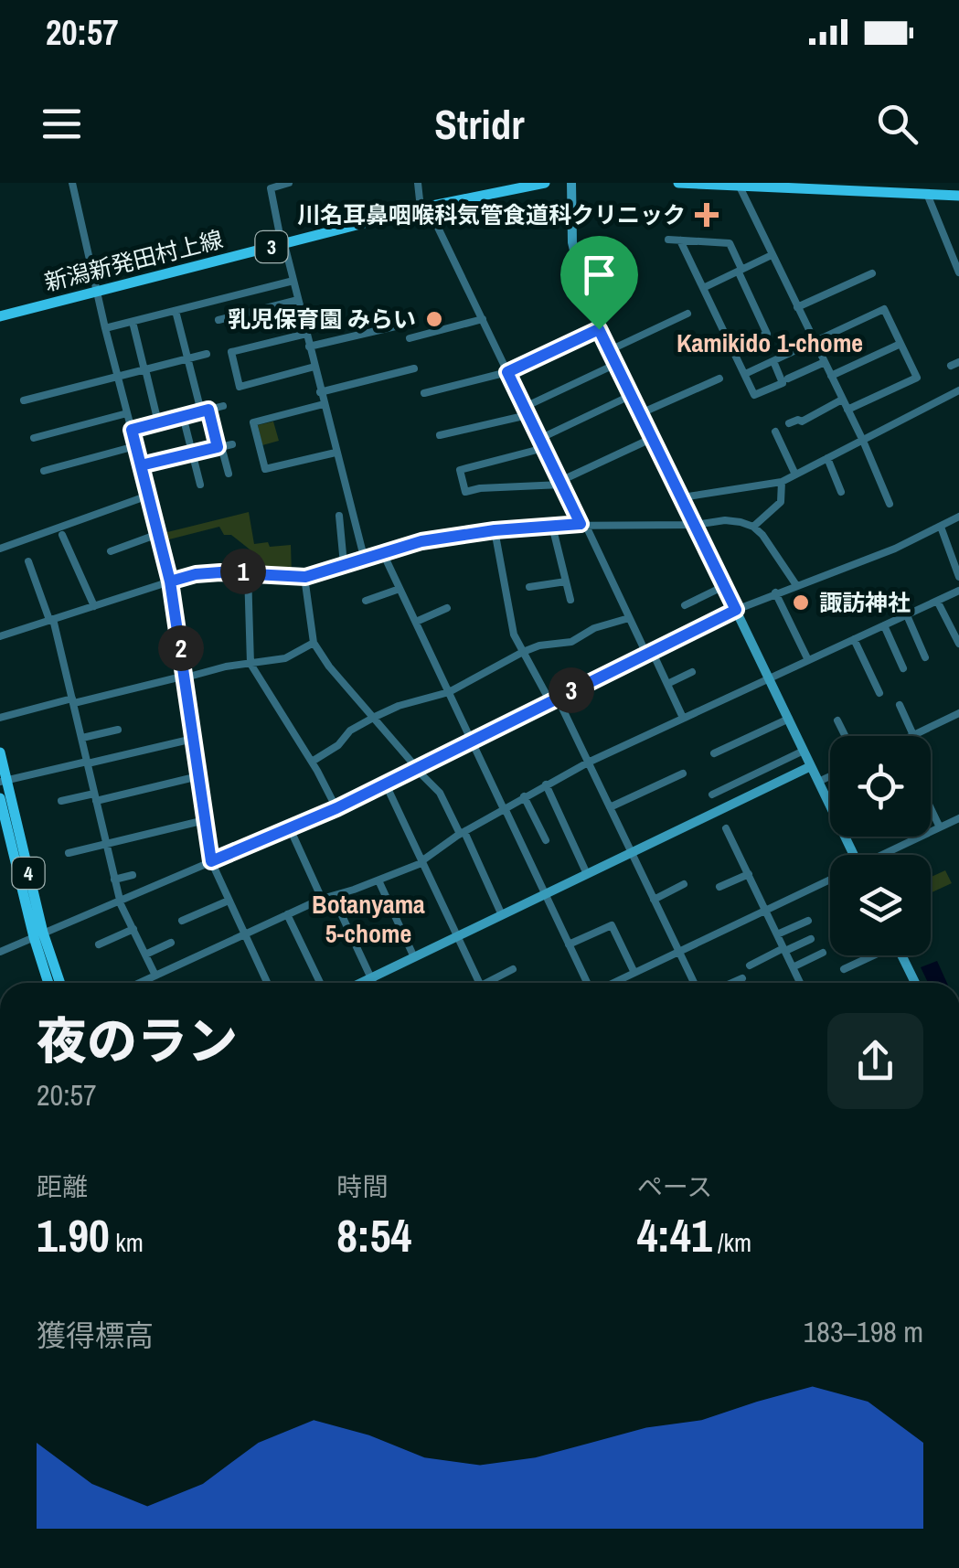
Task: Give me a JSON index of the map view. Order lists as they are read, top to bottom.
{
  "streets": {
    "main road": ["3", "新潟新発田村上線", "4"]
  },
  "districts": ["Kamikido 1-chome", "Botanyama 5-chome"],
  "places": {
    "health": ["川名耳鼻咽喉科気管食道科クリニック"],
    "other": ["乳児保育園 みらい", "諏訪神社"]
  },
  "page": {
    "status": "20:57",
    "header": "Stridr",
    "pins": ["1", "2", "3"],
    "heading": ["夜のラン", "20:57"],
    "stats": [
      ["距離", "1.90 km"],
      ["時間", "8:54"],
      ["ペース", "4:41 /km"]
    ],
    "chart": ["獲得標高", "183–198 m"]
  }
}
